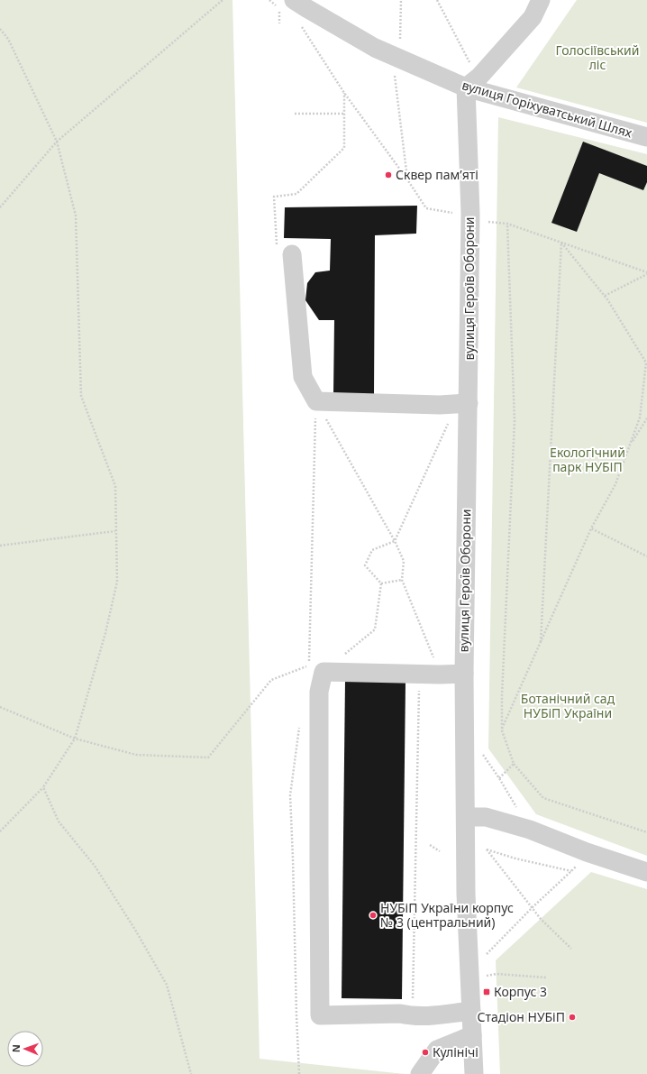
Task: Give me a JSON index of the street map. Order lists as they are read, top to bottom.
{
  "streets": {
    "street": ["вулиця Горіхуватський Шлях", "вулиця Героїв Оборони"]
  },
  "crossings": [
    ["вулиця Горіхуватський Шлях", "вулиця Героїв Оборони"]
  ],
  "parks": ["Голосіївський ліс", "Екологічний парк НУБІП", "Ботанічний сад НУБіП України"],
  "places": {
    "other": [
      "Сквер пам’яті",
      "НУБіП України корпус № 3 (центральний)",
      "Стадіон НУБіП",
      "Кулінічі"
    ],
    "transit": ["Корпус 3"]
  },
  "north": "left"
}
